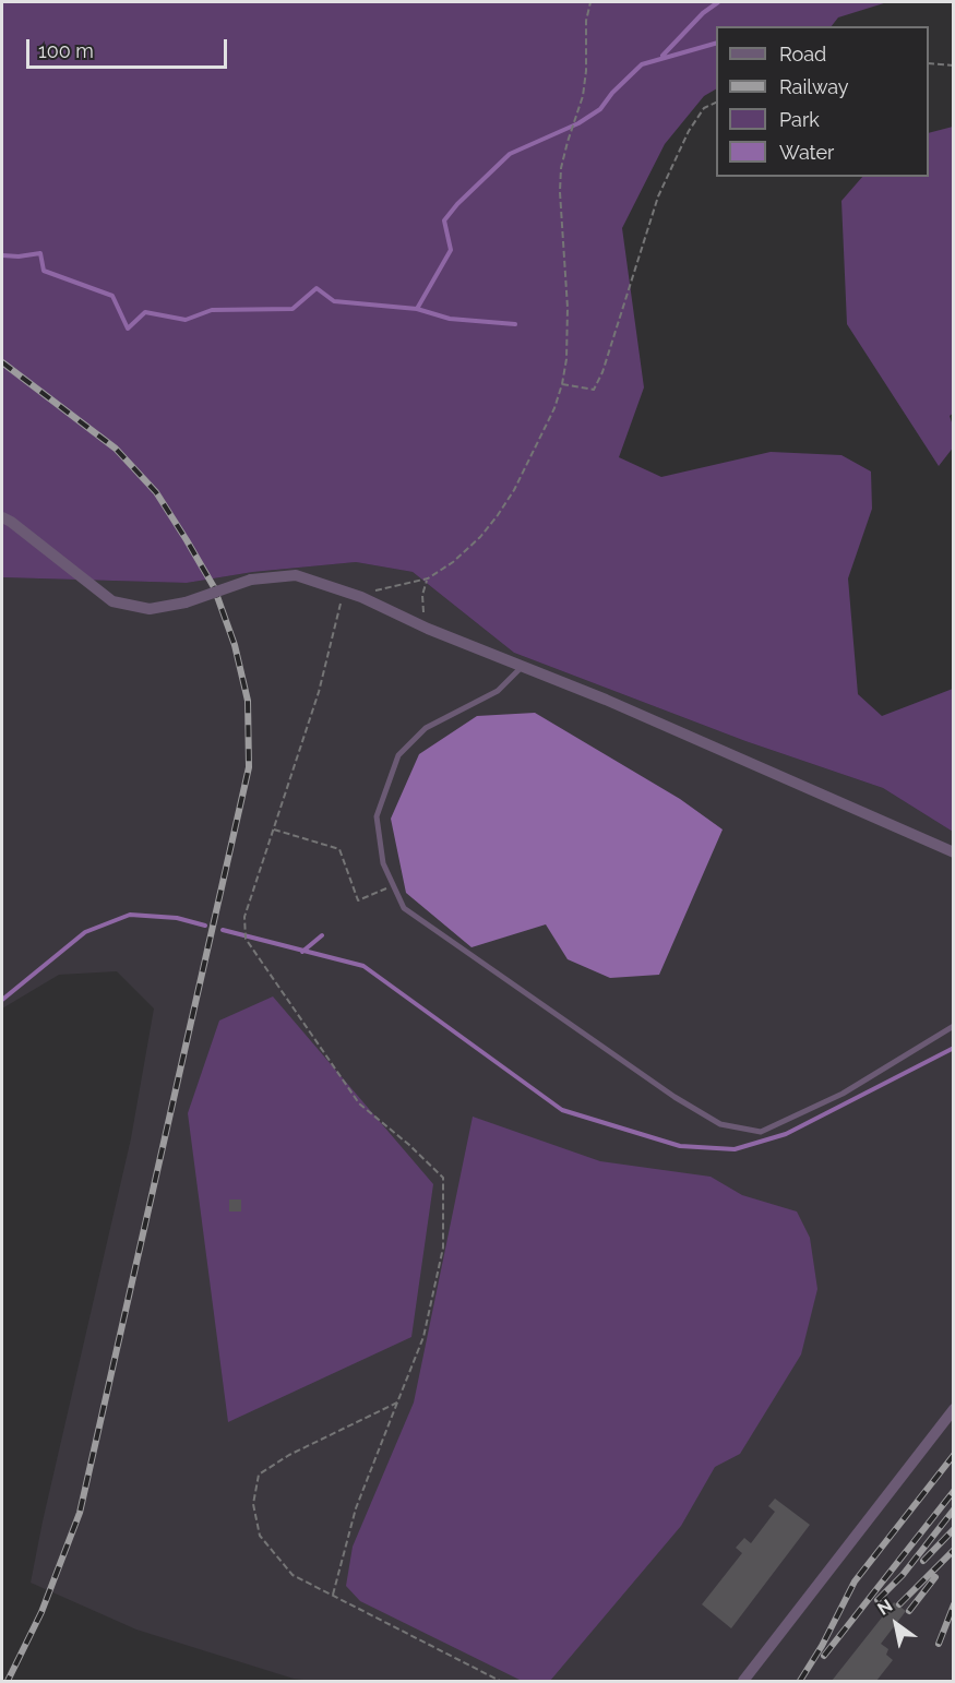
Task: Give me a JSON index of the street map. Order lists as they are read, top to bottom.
{
  "legend": [
    "Road",
    "Railway",
    "Park",
    "Water"
  ],
  "scale_bar": "100 m",
  "north": "top left"
}
